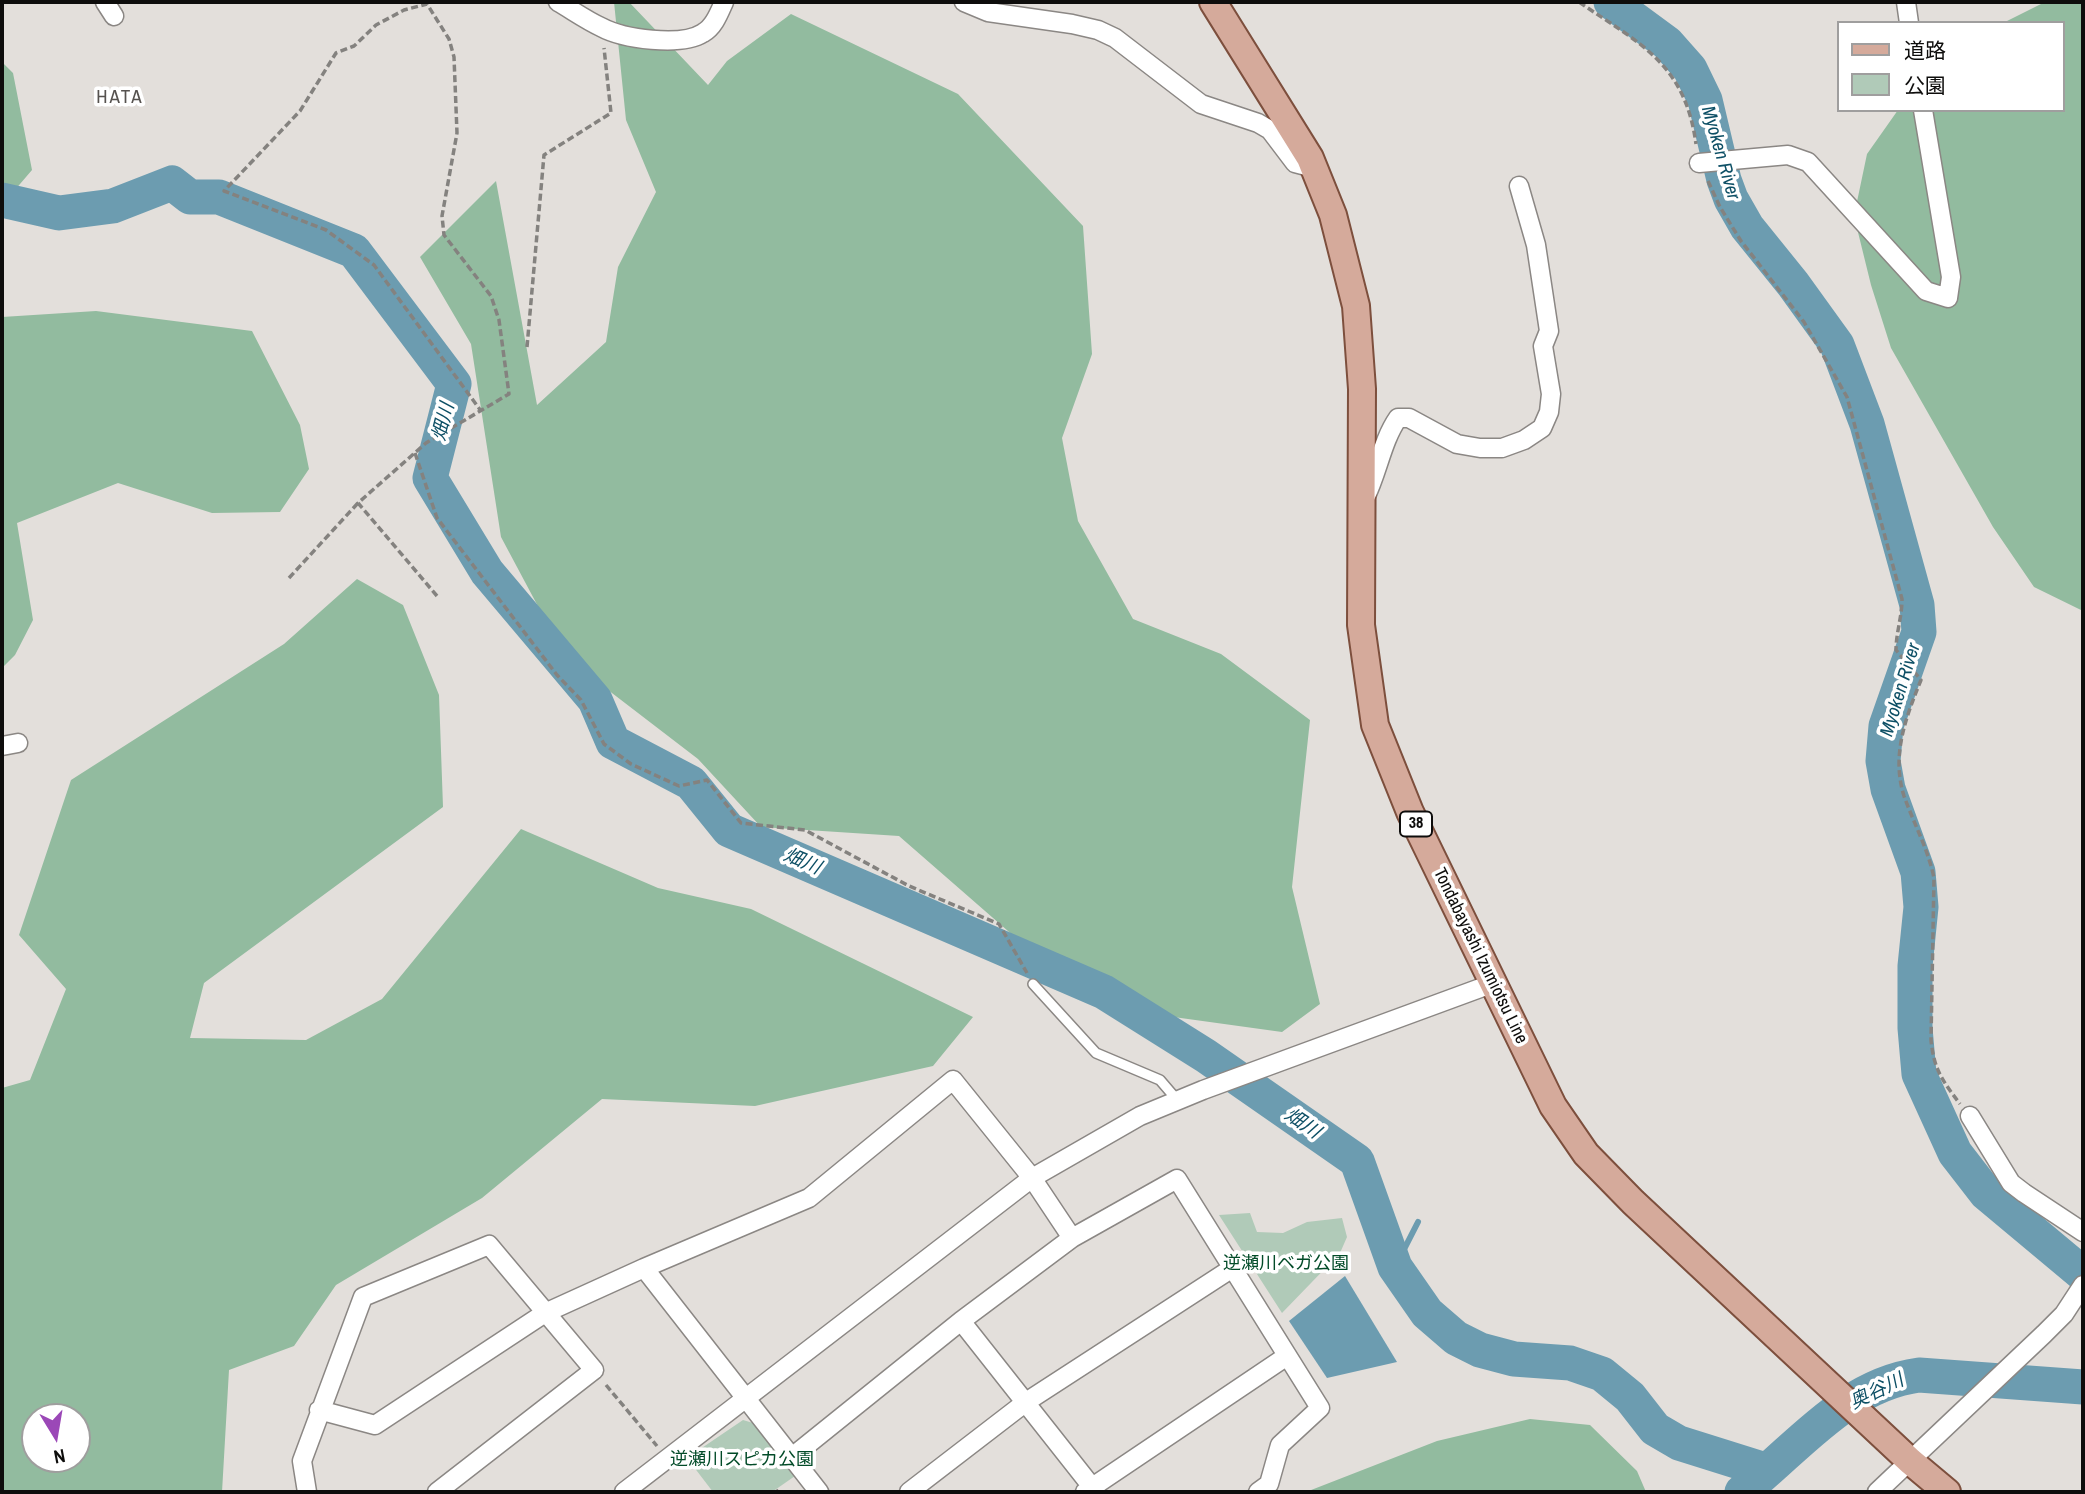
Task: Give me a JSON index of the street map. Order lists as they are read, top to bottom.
{
  "streets": {
    "main road": ["38", "Tondabayashi Izumiotsu Line"]
  },
  "districts": ["HATA"],
  "water": ["Myoken River", "畑川", "奥谷川"],
  "parks": ["逆瀬川ベガ公園", "逆瀬川スピカ公園"],
  "legend": ["道路", "公園"],
  "north": "bottom"
}
